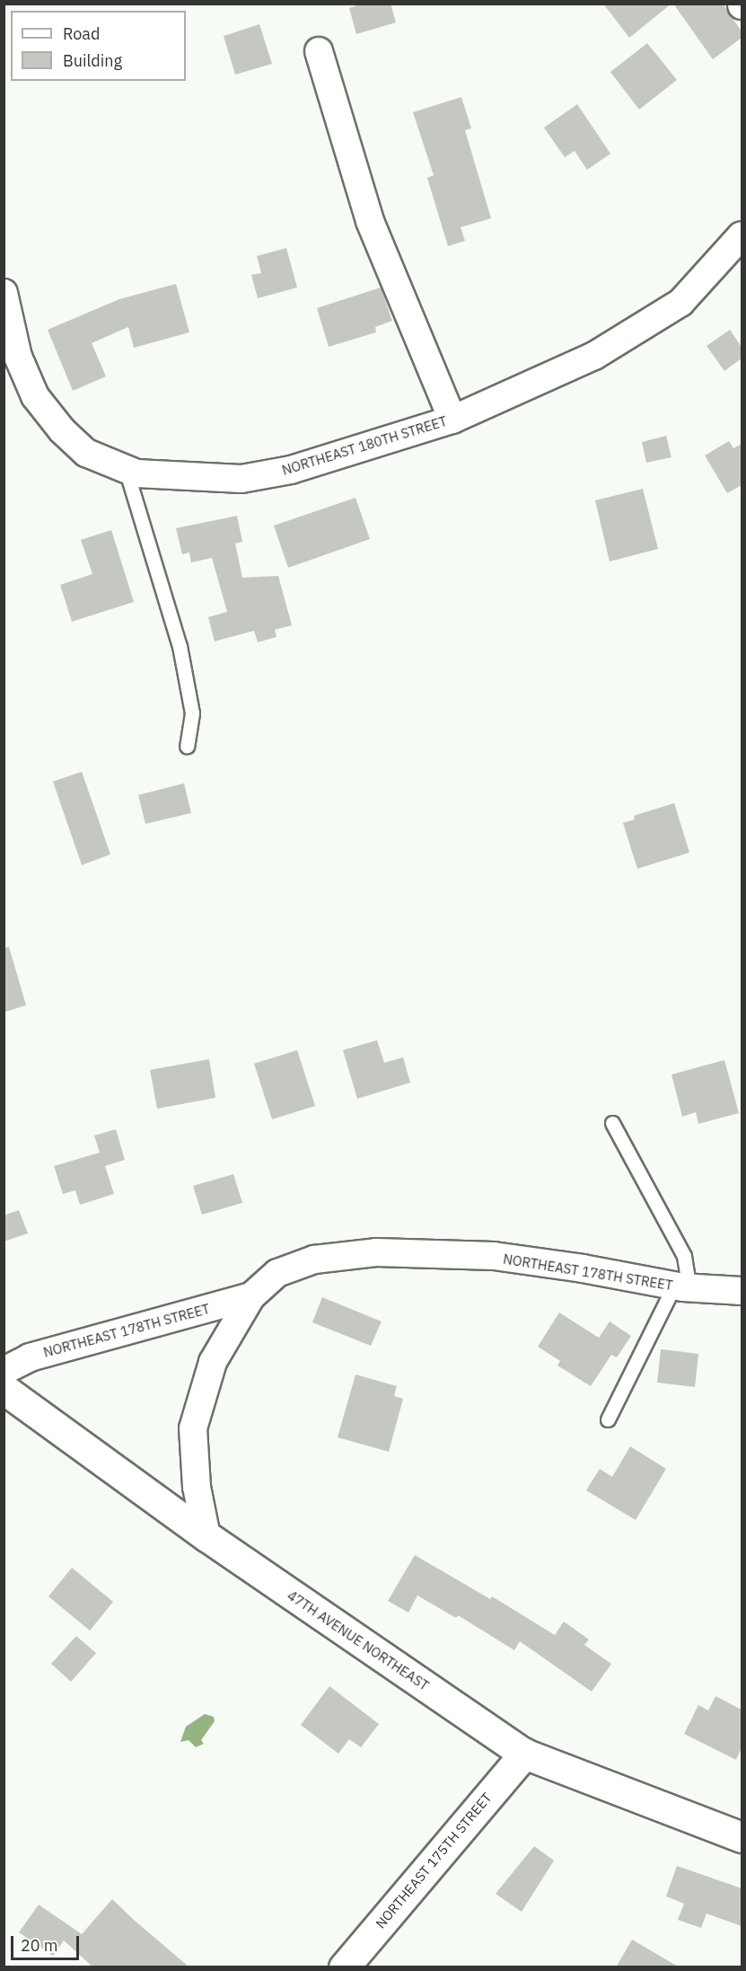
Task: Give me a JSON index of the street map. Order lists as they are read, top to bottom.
{
  "streets": {
    "street": [
      "NORTHEAST 180TH STREET",
      "NORTHEAST 178TH STREET",
      "47TH AVENUE NORTHEAST",
      "NORTHEAST 175TH STREET"
    ]
  },
  "crossings": [
    ["NORTHEAST 178TH STREET", "47TH AVENUE NORTHEAST"],
    ["47TH AVENUE NORTHEAST", "NORTHEAST 175TH STREET"]
  ],
  "legend": ["Road", "Building"],
  "scale_bar": "20 m"
}
